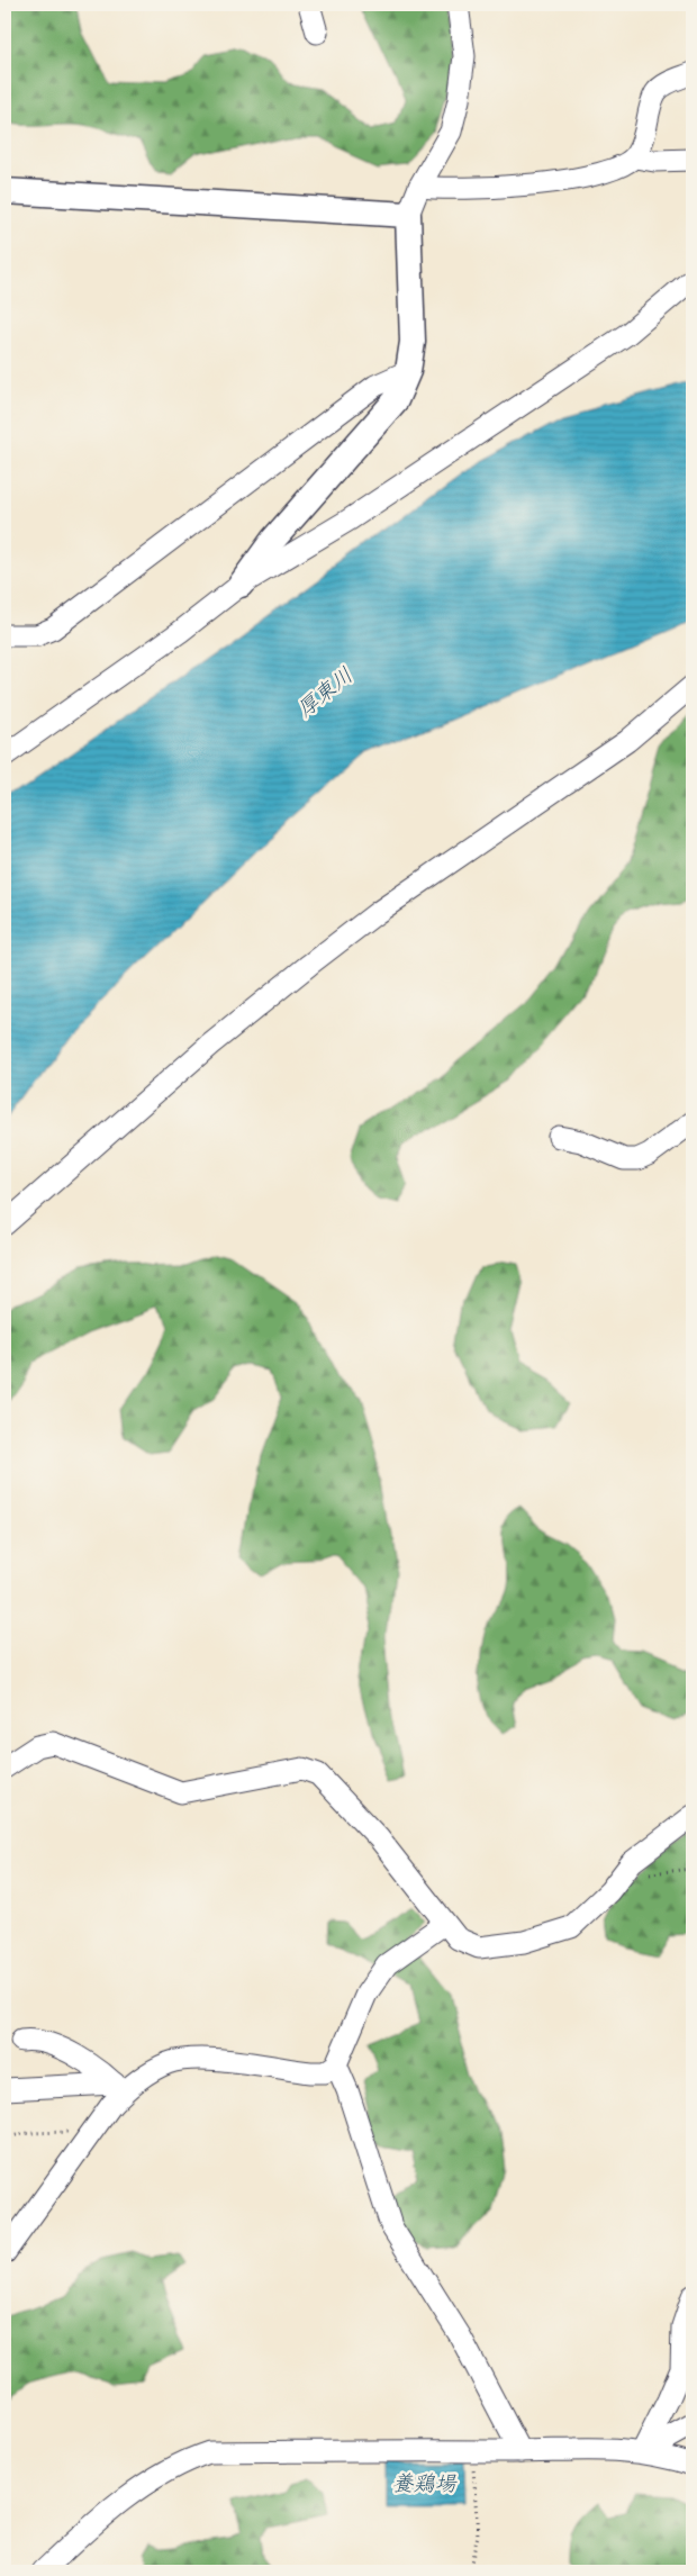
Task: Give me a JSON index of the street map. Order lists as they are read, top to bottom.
{
  "water": ["厚東川", "養鶏場"]
}
